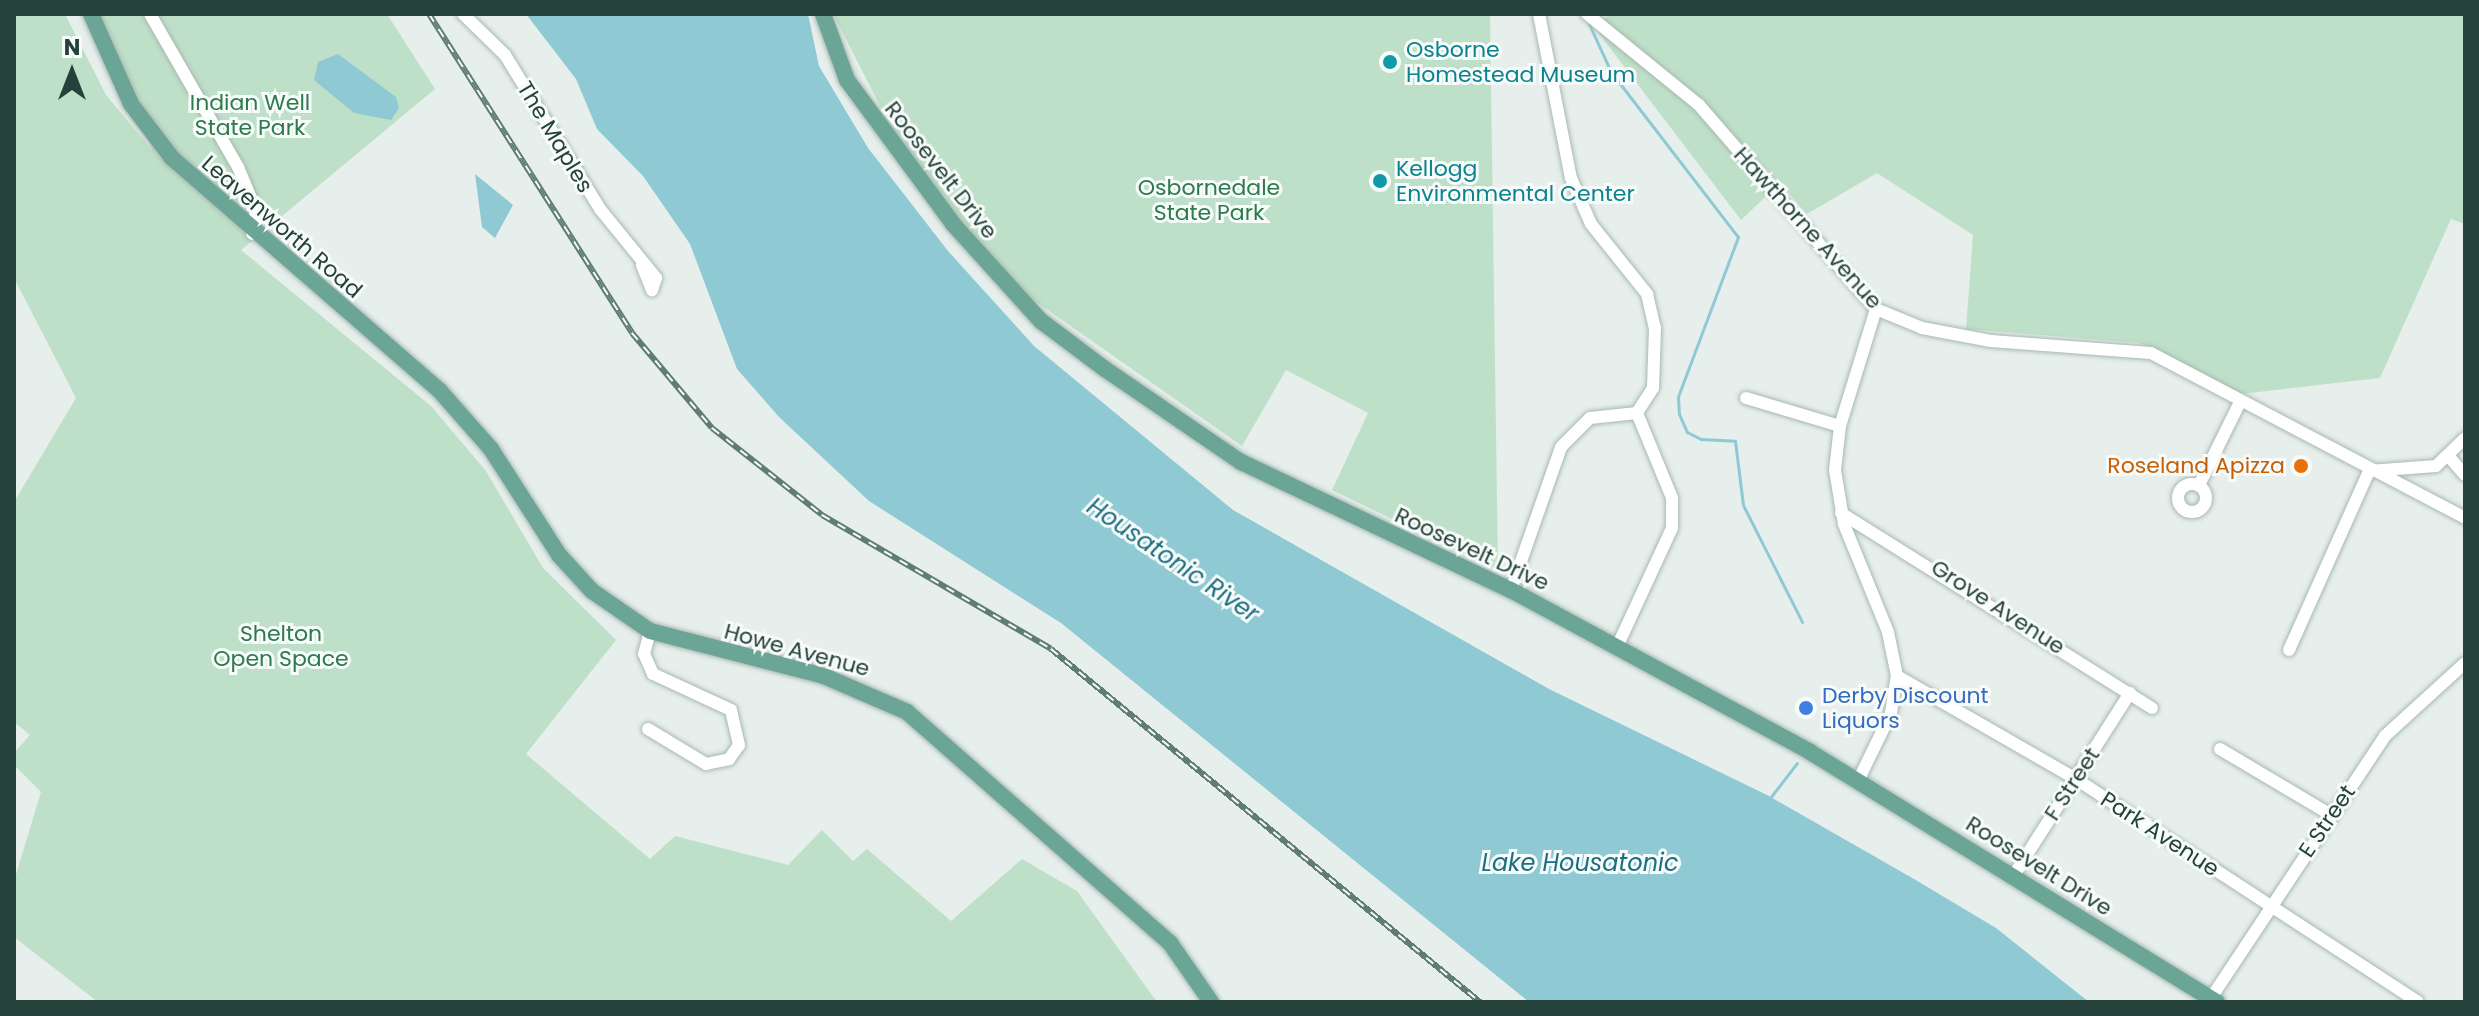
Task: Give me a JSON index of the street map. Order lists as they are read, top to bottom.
{
  "streets": {
    "main road": ["Roosevelt Drive", "Leavenworth Road", "Howe Avenue"],
    "street": [
      "The Maples",
      "Hawthorne Avenue",
      "Grove Avenue",
      "F Street",
      "E Street",
      "Park Avenue"
    ]
  },
  "crossings": [
    ["Roosevelt Drive", "F Street"],
    ["Roosevelt Drive", "E Street"],
    ["Leavenworth Road", "Howe Avenue"],
    ["Grove Avenue", "F Street"],
    ["F Street", "Park Avenue"],
    ["E Street", "Park Avenue"]
  ],
  "water": ["Housatonic River", "Lake Housatonic"],
  "parks": ["Indian Well State Park", "Osbornedale State Park", "Shelton Open Space"],
  "places": [
    "Osborne Homestead Museum",
    "Kellogg Environmental Center",
    "Roseland Apizza",
    "Derby Discount Liquors"
  ],
  "north": "top"
}
